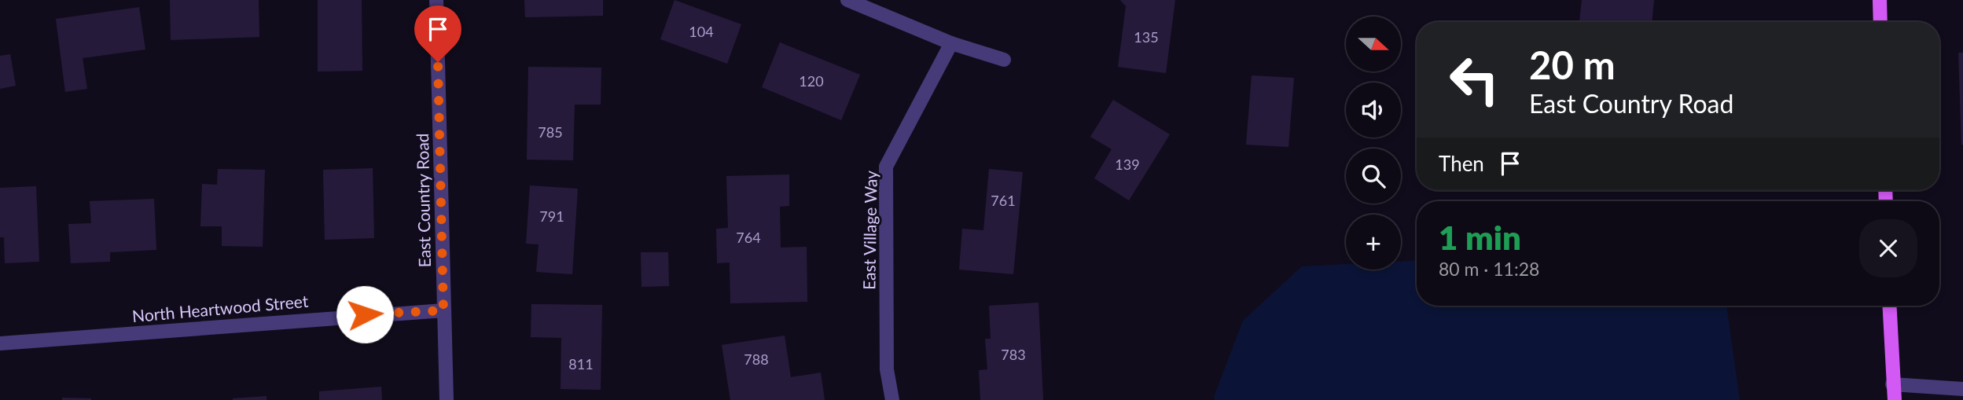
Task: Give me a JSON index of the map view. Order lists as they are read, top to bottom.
{
  "streets": {
    "street": ["East Country Road", "East Village Way", "North Heartwood Street"]
  },
  "crossings": [
    ["East Country Road", "North Heartwood Street"]
  ],
  "house_numbers": [
    "104",
    "135",
    "120",
    "785",
    "139",
    "761",
    "791",
    "764",
    "783",
    "788",
    "811"
  ],
  "north": "right",
  "page": {
    "map_buttons": "+",
    "turn": ["20 m", "East Country Road"],
    "then": "Then",
    "heading": ["1 min", "80 m · 11:28"]
  }
}
